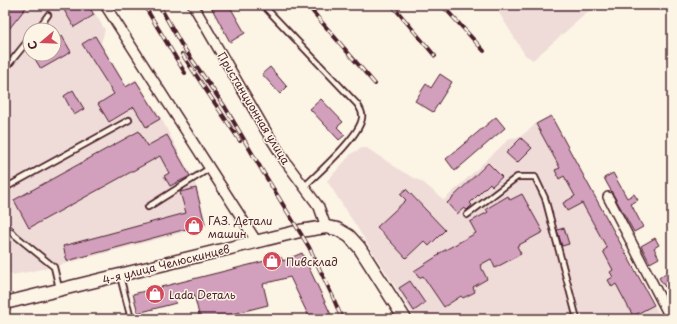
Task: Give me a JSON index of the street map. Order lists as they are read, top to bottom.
{
  "streets": {
    "main road": ["4-я улица Челюскинцев"],
    "street": ["Пристанционная улица"]
  },
  "crossings": [
    ["Пристанционная улица", "4-я улица Челюскинцев"]
  ],
  "places": {
    "shop": ["ГАЗ. Детали машин", "Пивсклад", "Lada Dеталь"]
  },
  "north": "left"
}
